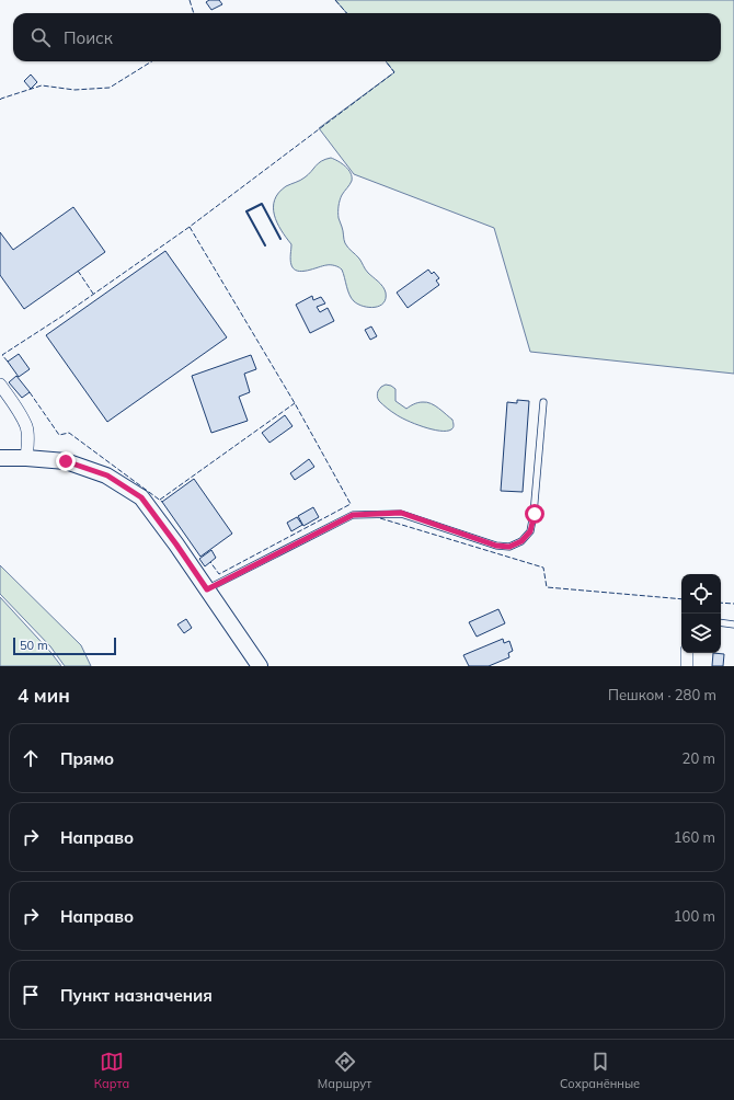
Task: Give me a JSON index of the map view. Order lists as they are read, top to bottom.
{
  "scale_bar": "50 m",
  "page": {
    "search": "Поиск",
    "scale": "50 m",
    "heading": ["4 мин", "Пешком · 280 m"],
    "list": [
      ["Прямо", "20 m"],
      ["Направо", "160 m"],
      ["Направо", "100 m"],
      "Пункт назначения"
    ],
    "nav": ["Карта", "Маршрут", "Сохранённые"]
  }
}
